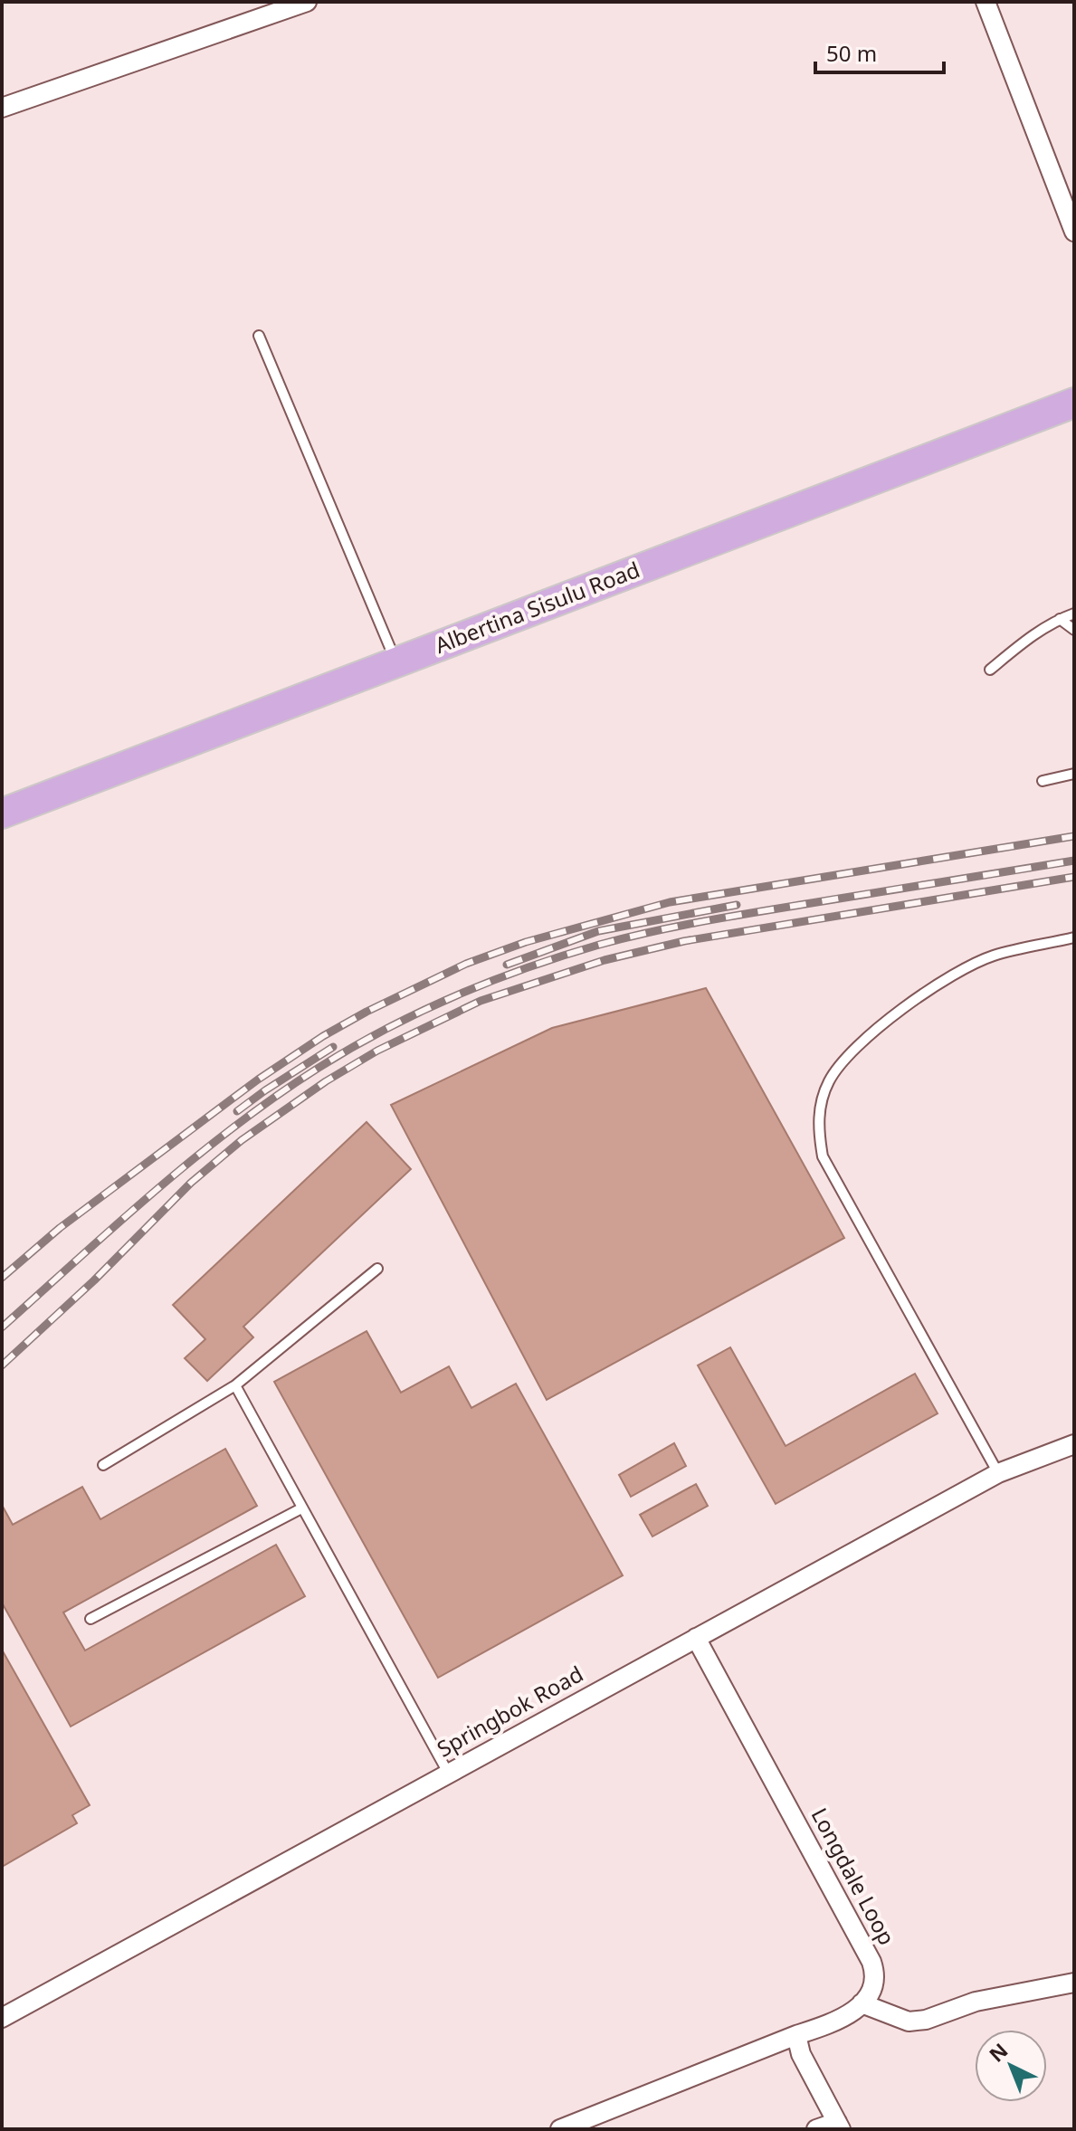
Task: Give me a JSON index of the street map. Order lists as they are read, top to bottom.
{
  "streets": {
    "main road": ["Albertina Sisulu Road"],
    "street": ["Springbok Road", "Longdale Loop"]
  },
  "crossings": [
    ["Springbok Road", "Longdale Loop"]
  ],
  "scale_bar": "50 m",
  "north": "top left"
}
